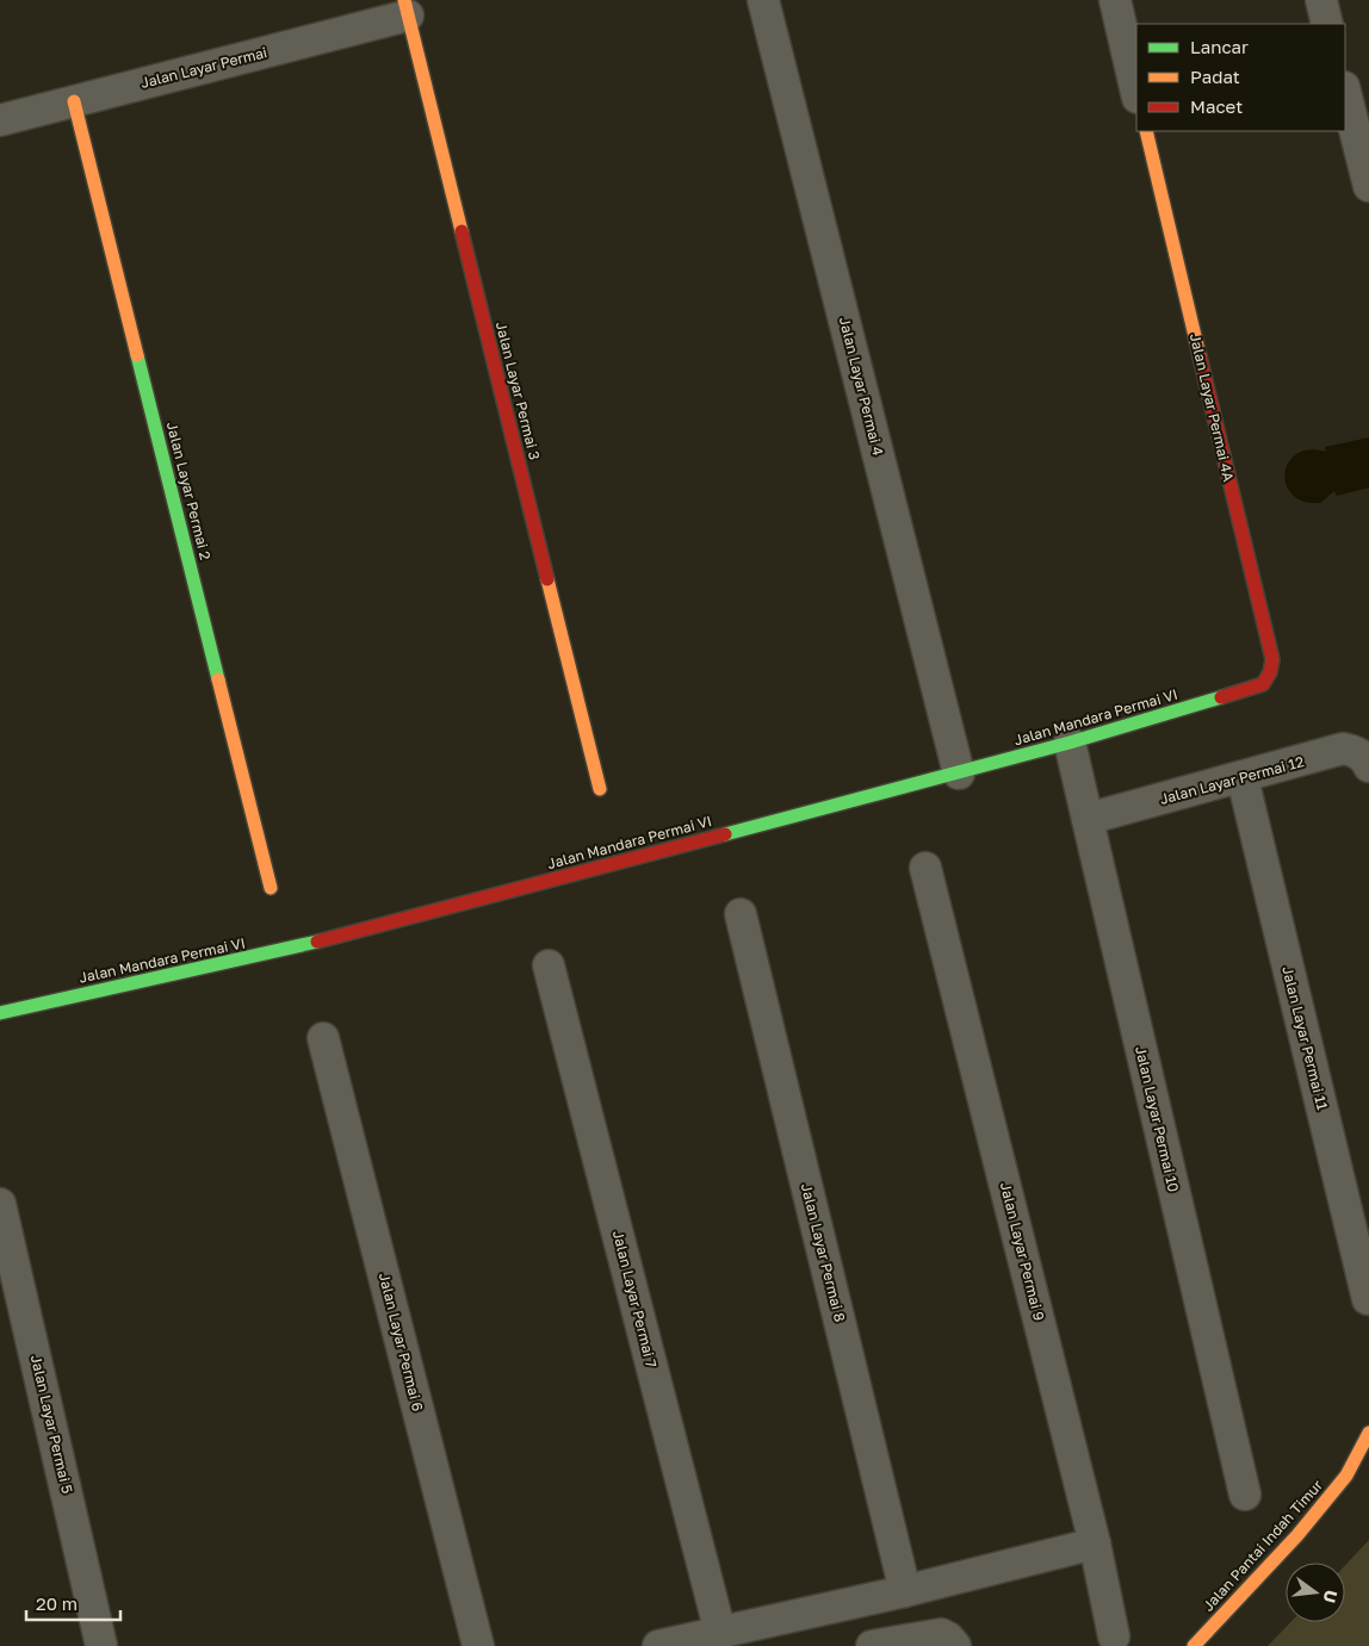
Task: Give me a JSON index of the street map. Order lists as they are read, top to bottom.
{
  "streets": {
    "street": [
      "Jalan Layar Permai",
      "Jalan Layar Permai 4",
      "Jalan Layar Permai 3",
      "Jalan Layar Permai 4A",
      "Jalan Layar Permai 2",
      "Jalan Mandara Permai VI",
      "Jalan Layar Permai 12",
      "Jalan Layar Permai 11",
      "Jalan Layar Permai 10",
      "Jalan Layar Permai 9",
      "Jalan Layar Permai 8",
      "Jalan Layar Permai 7",
      "Jalan Layar Permai 6",
      "Jalan Layar Permai 5",
      "Jalan Pantai Indah Timur"
    ]
  },
  "crossings": [
    ["Jalan Layar Permai", "Jalan Layar Permai 3"],
    ["Jalan Layar Permai", "Jalan Layar Permai 2"],
    ["Jalan Layar Permai 4", "Jalan Mandara Permai VI"],
    ["Jalan Layar Permai 4A", "Jalan Mandara Permai VI"],
    ["Jalan Mandara Permai VI", "Jalan Layar Permai 10"],
    ["Jalan Layar Permai 12", "Jalan Layar Permai 11"],
    ["Jalan Layar Permai 12", "Jalan Layar Permai 10"]
  ],
  "legend": ["Lancar", "Padat", "Macet"],
  "scale_bar": "20 m",
  "north": "right"
}
